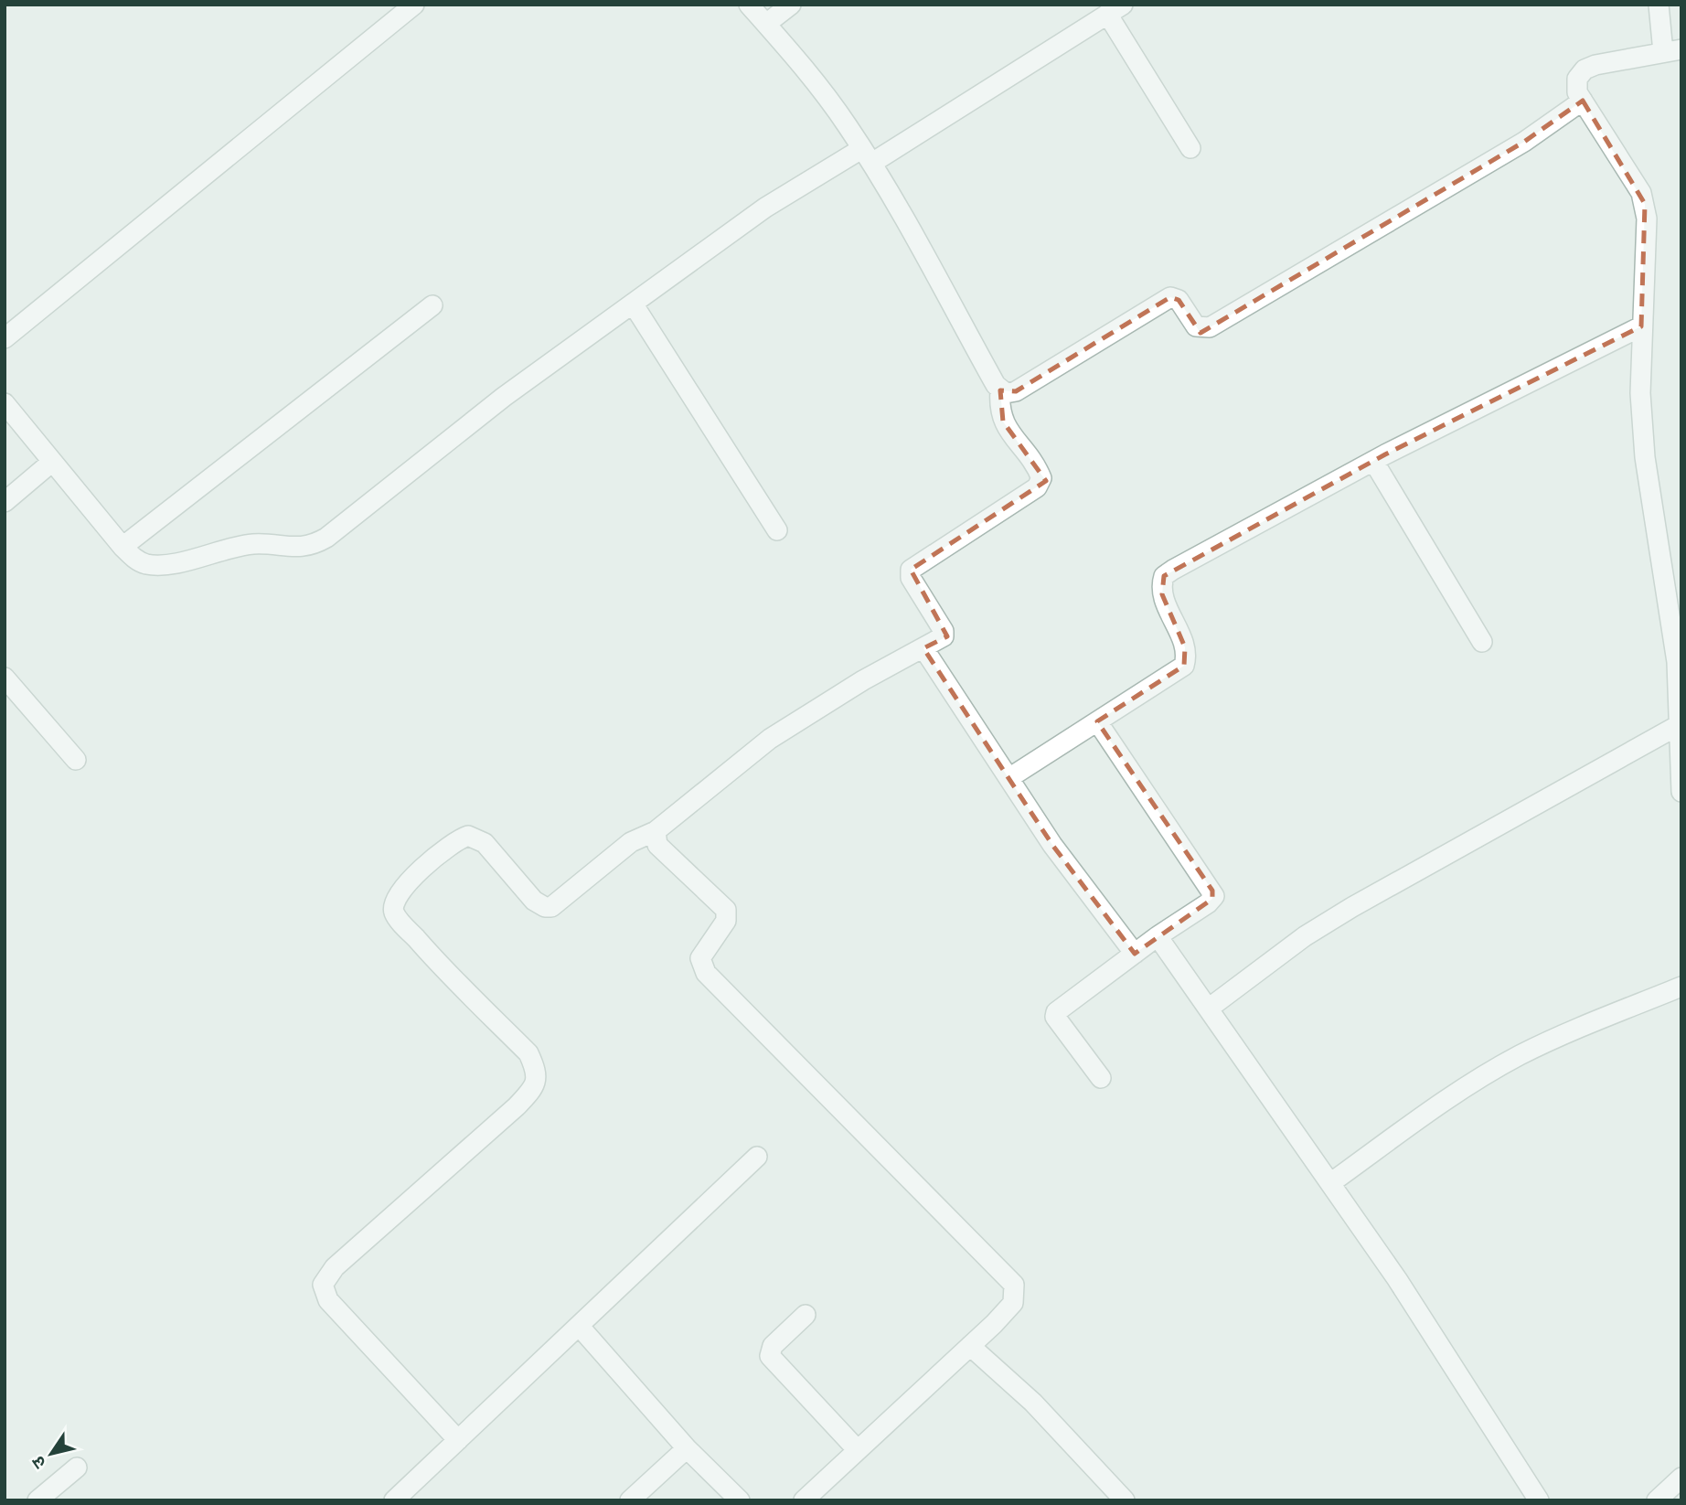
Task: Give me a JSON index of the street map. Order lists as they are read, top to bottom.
{
  "north": "bottom left"
}
